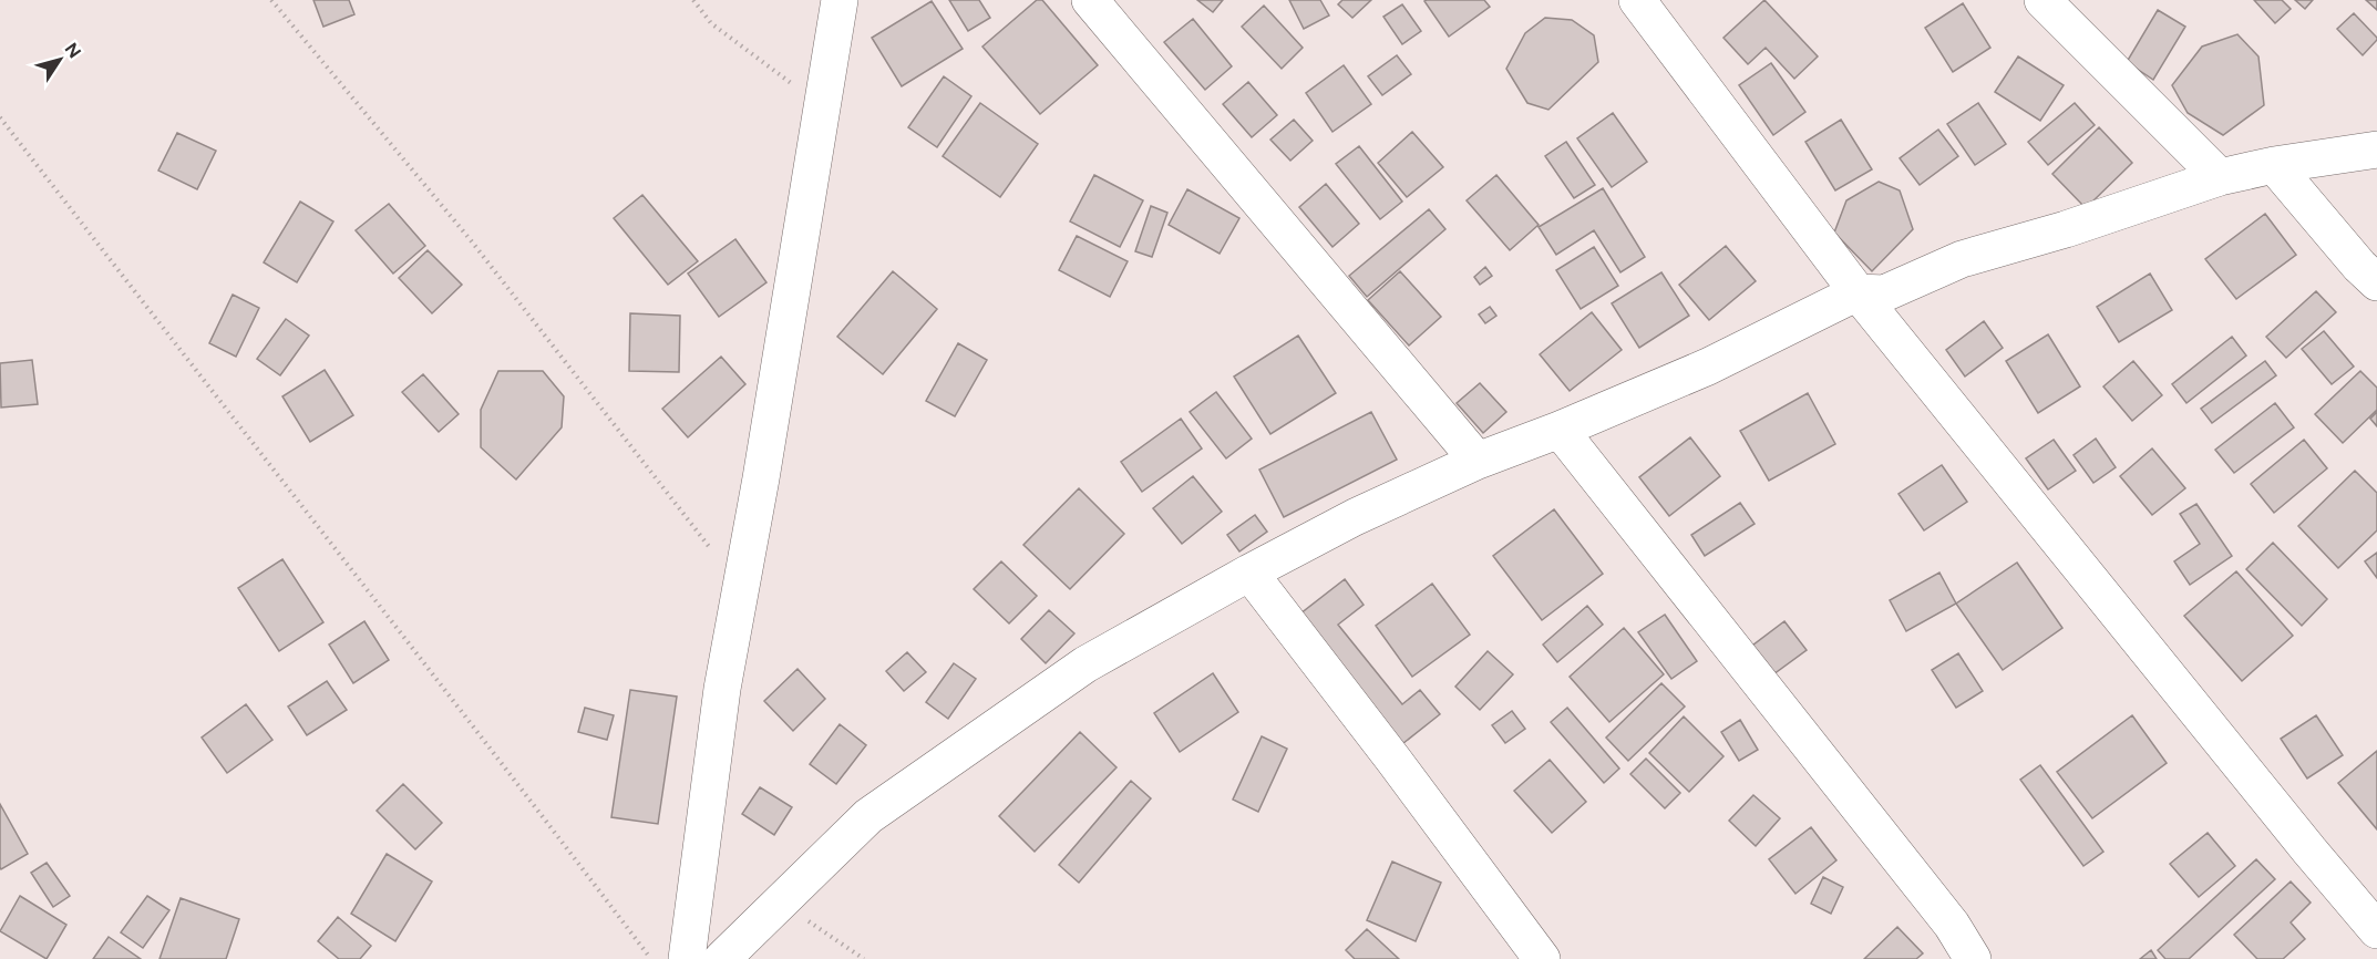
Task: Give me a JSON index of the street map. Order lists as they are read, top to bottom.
{
  "north": "top right"
}
